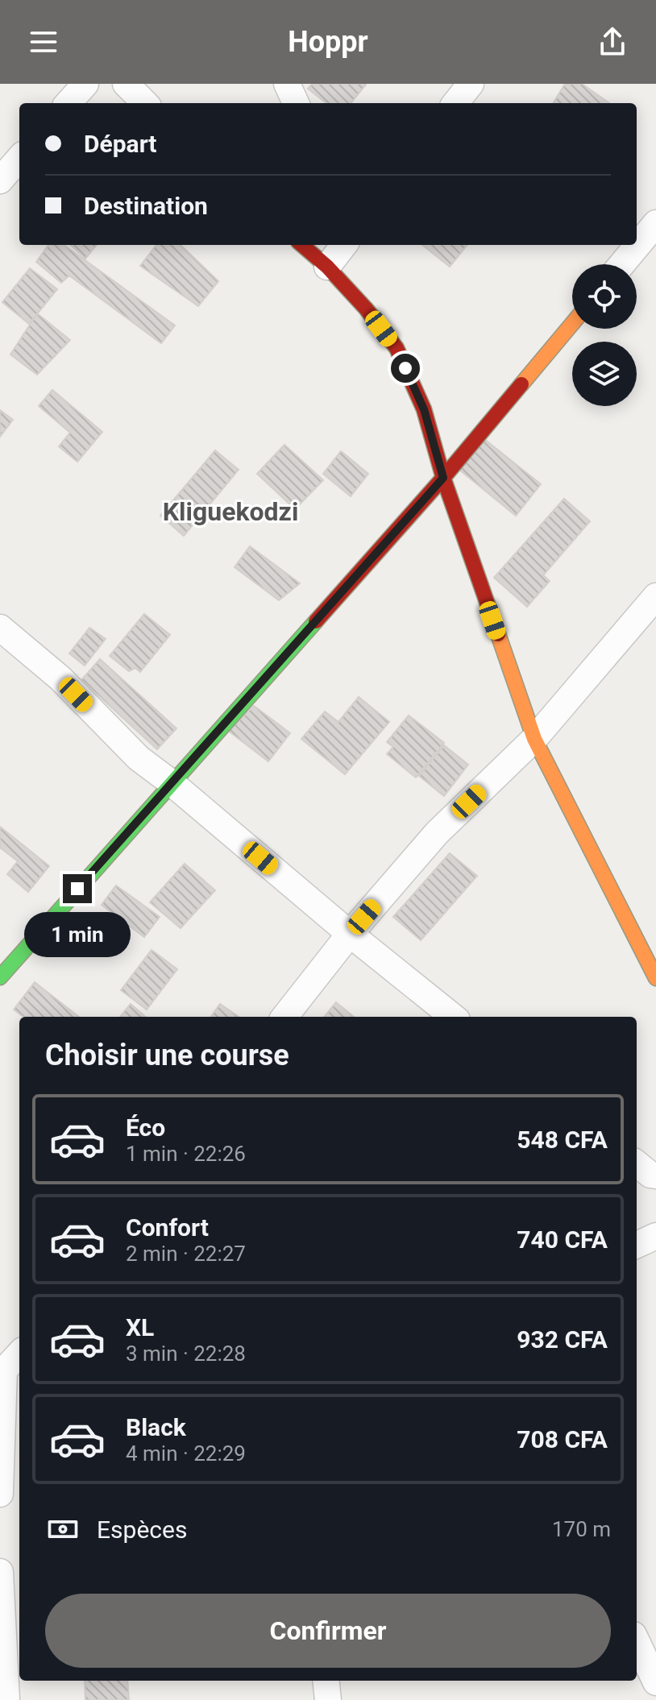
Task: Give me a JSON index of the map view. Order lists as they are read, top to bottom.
{
  "districts": ["Kliguekodzi"],
  "page": {
    "header": "Hoppr",
    "banner": ["Départ", "Destination"],
    "bubble": "1 min",
    "heading": "Choisir une course",
    "list": [
      {
        "name": "Éco",
        "note": "1 min · 22:26",
        "value": "548 CFA"
      },
      {
        "name": "Confort",
        "note": "2 min · 22:27",
        "value": "740 CFA"
      },
      {
        "name": "XL",
        "note": "3 min · 22:28",
        "value": "932 CFA"
      },
      {
        "name": "Black",
        "note": "4 min · 22:29",
        "value": "708 CFA"
      }
    ],
    "pay": ["Espèces", "170 m"],
    "buttons": "Confirmer"
  }
}
